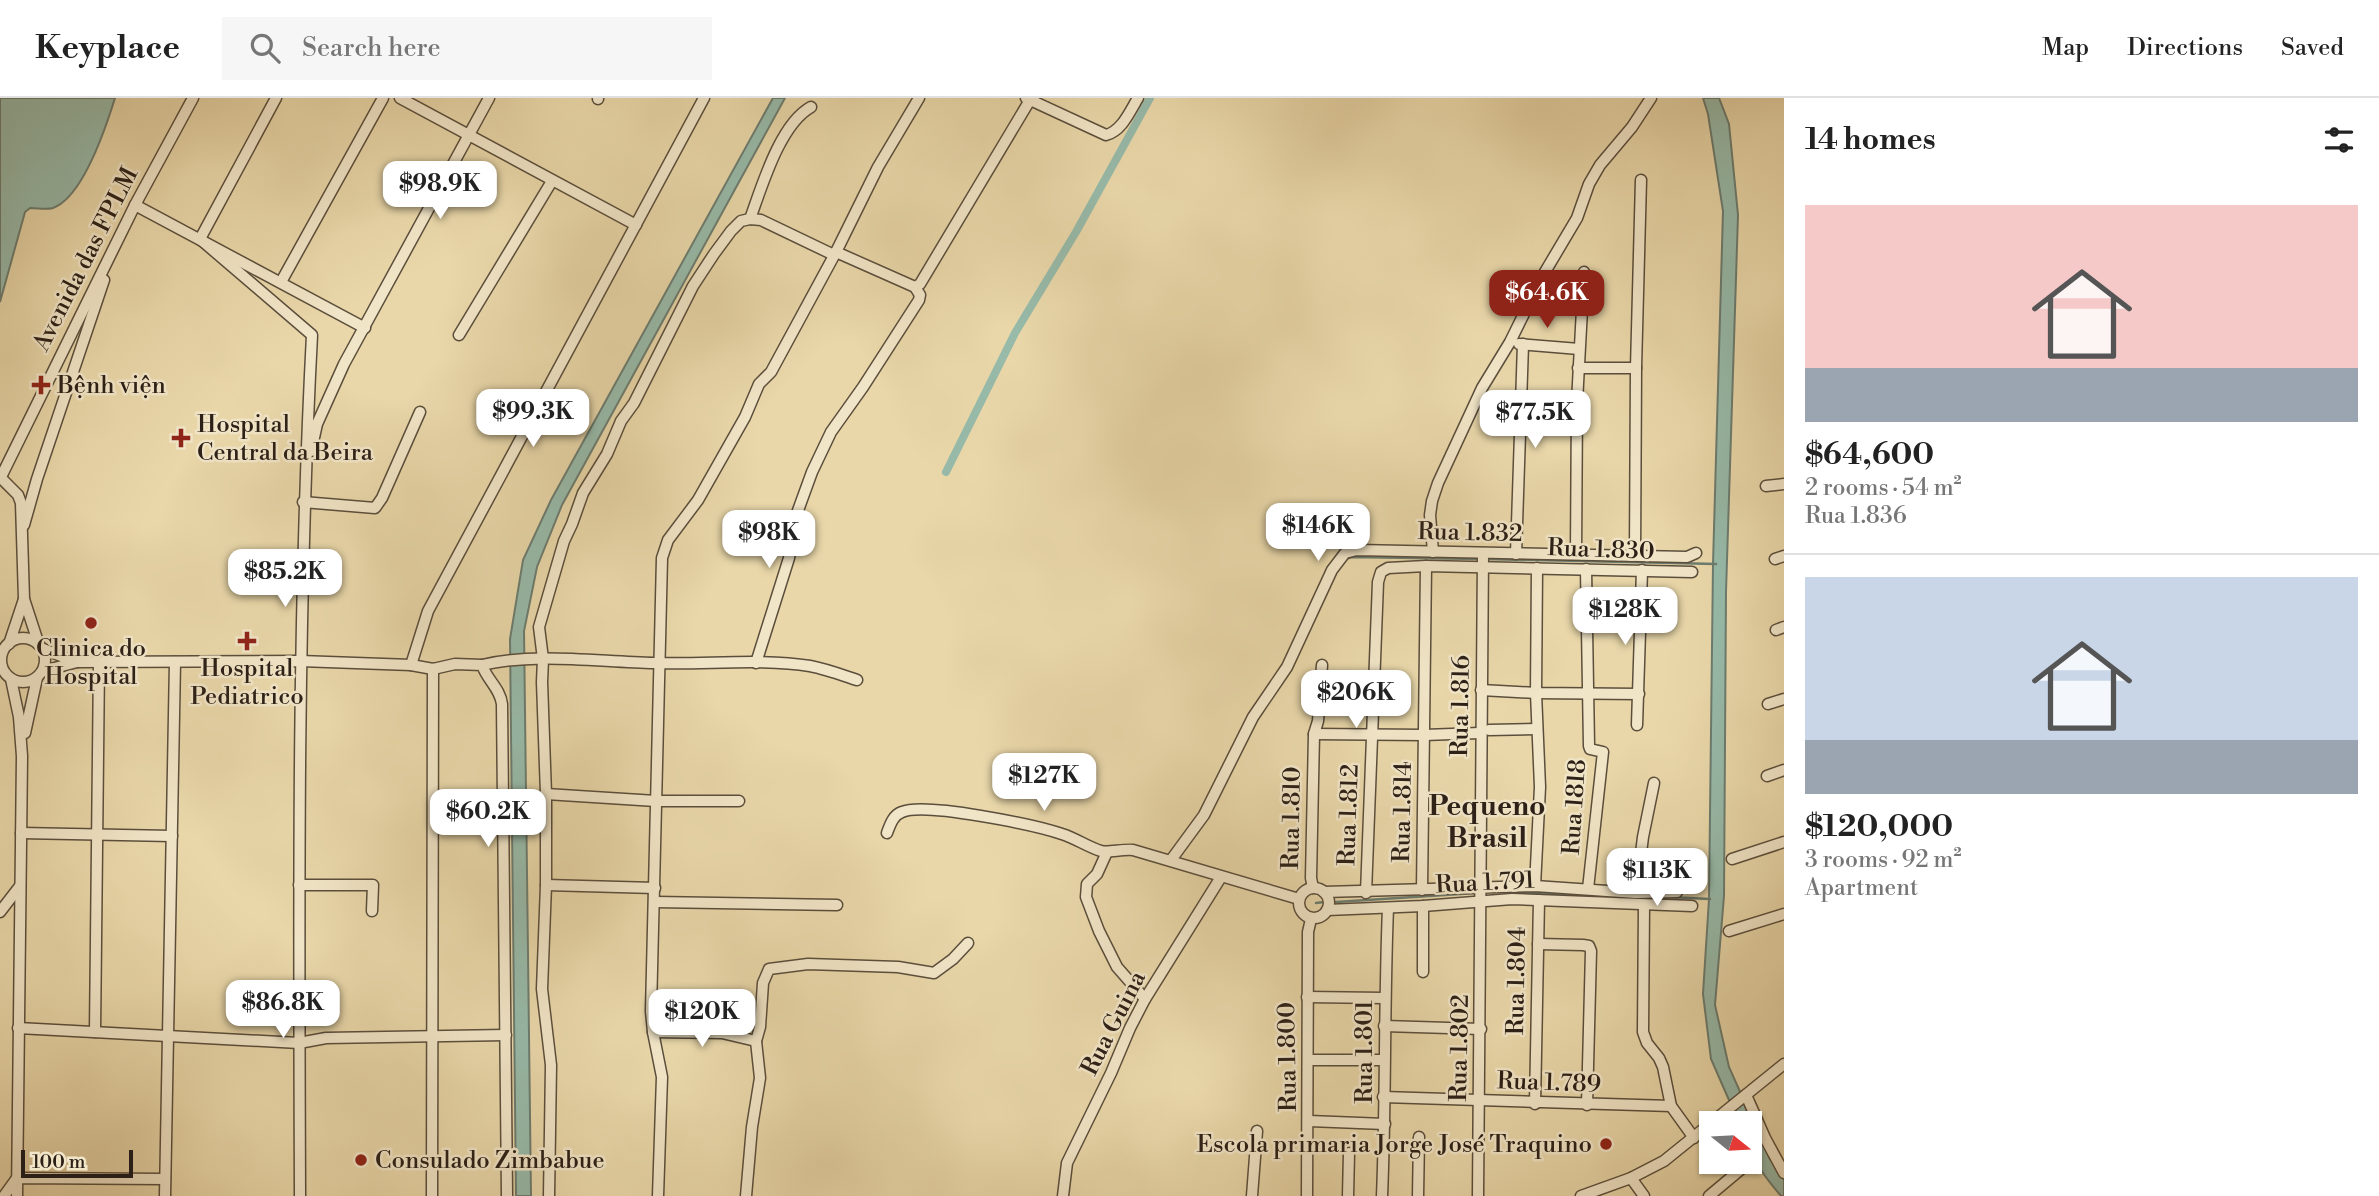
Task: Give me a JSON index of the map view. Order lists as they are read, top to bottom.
{
  "streets": {
    "street": [
      "Avenida das FPLM",
      "Rua 1.832",
      "Rua 1.830",
      "Rua 1.816",
      "Rua 1818",
      "Rua 1.814",
      "Rua 1.812",
      "Rua 1.810",
      "Rua 1.791",
      "Rua 1.804",
      "Rua Guina",
      "Rua 1.802",
      "Rua 1.801",
      "Rua 1.800",
      "Rua 1.789"
    ]
  },
  "crossings": [
    ["Rua 1.832", "Rua 1.816"],
    ["Rua 1.830", "Rua 1.816"],
    ["Rua 1.830", "Rua 1818"],
    ["Rua 1.830", "Rua 1.814"],
    ["Rua 1.830", "Rua 1.812"],
    ["Rua 1.816", "Rua 1.791"],
    ["Rua 1.816", "Rua 1.802"],
    ["Rua 1.810", "Rua 1.791"],
    ["Rua 1.810", "Rua 1.800"],
    ["Rua 1.791", "Rua 1.804"],
    ["Rua 1.791", "Rua 1.802"],
    ["Rua 1.791", "Rua 1.801"],
    ["Rua 1.791", "Rua 1.800"],
    ["Rua 1.804", "Rua 1.789"],
    ["Rua 1.802", "Rua 1.789"],
    ["Rua 1.801", "Rua 1.789"]
  ],
  "districts": ["Pequeno Brasil"],
  "places": {
    "health": ["Bệnh viện", "Hospital Central da Beira", "Hospital Pediatrico"],
    "other": ["Clinica do Hospital", "Escola primaria Jorge José Traquino", "Consulado Zimbabue"]
  },
  "scale_bar": "100 m",
  "north": "right",
  "page": {
    "header": "Keyplace",
    "search": "Search here",
    "nav": ["Map", "Directions", "Saved"],
    "heading": "14 homes",
    "price": [
      "$98.9K",
      "$64.6K",
      "$99.3K",
      "$77.5K",
      "$146K",
      "$98K",
      "$85.2K",
      "$128K",
      "$206K",
      "$127K",
      "$60.2K",
      "$113K",
      "$86.8K",
      "$120K"
    ],
    "list": [
      {
        "name": "$64,600",
        "note": "2 rooms · 54 m² · Rua 1.836"
      },
      {
        "name": "$120,000",
        "note": "3 rooms · 92 m² · Apartment"
      }
    ],
    "scale": "100 m"
  }
}
